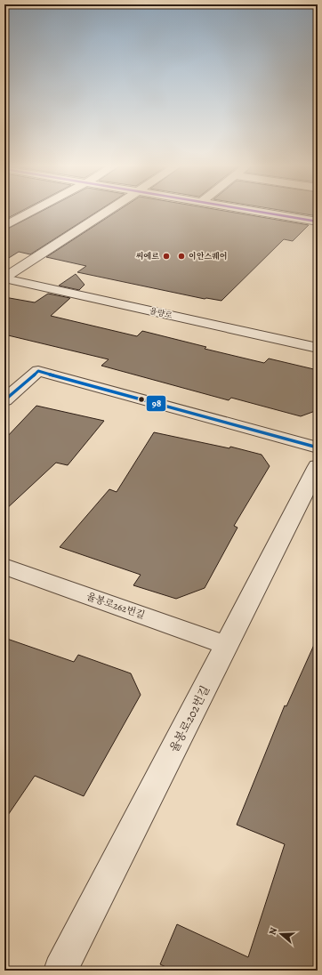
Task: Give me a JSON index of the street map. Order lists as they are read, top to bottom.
{
  "streets": {
    "street": ["율량로", "율봉로262번길", "율봉로202번길"]
  },
  "crossings": [
    ["율봉로262번길", "율봉로202번길"]
  ],
  "places": ["씨에르", "이안스퀘어"],
  "lines": ["transit line 98"],
  "north": "left"
}
